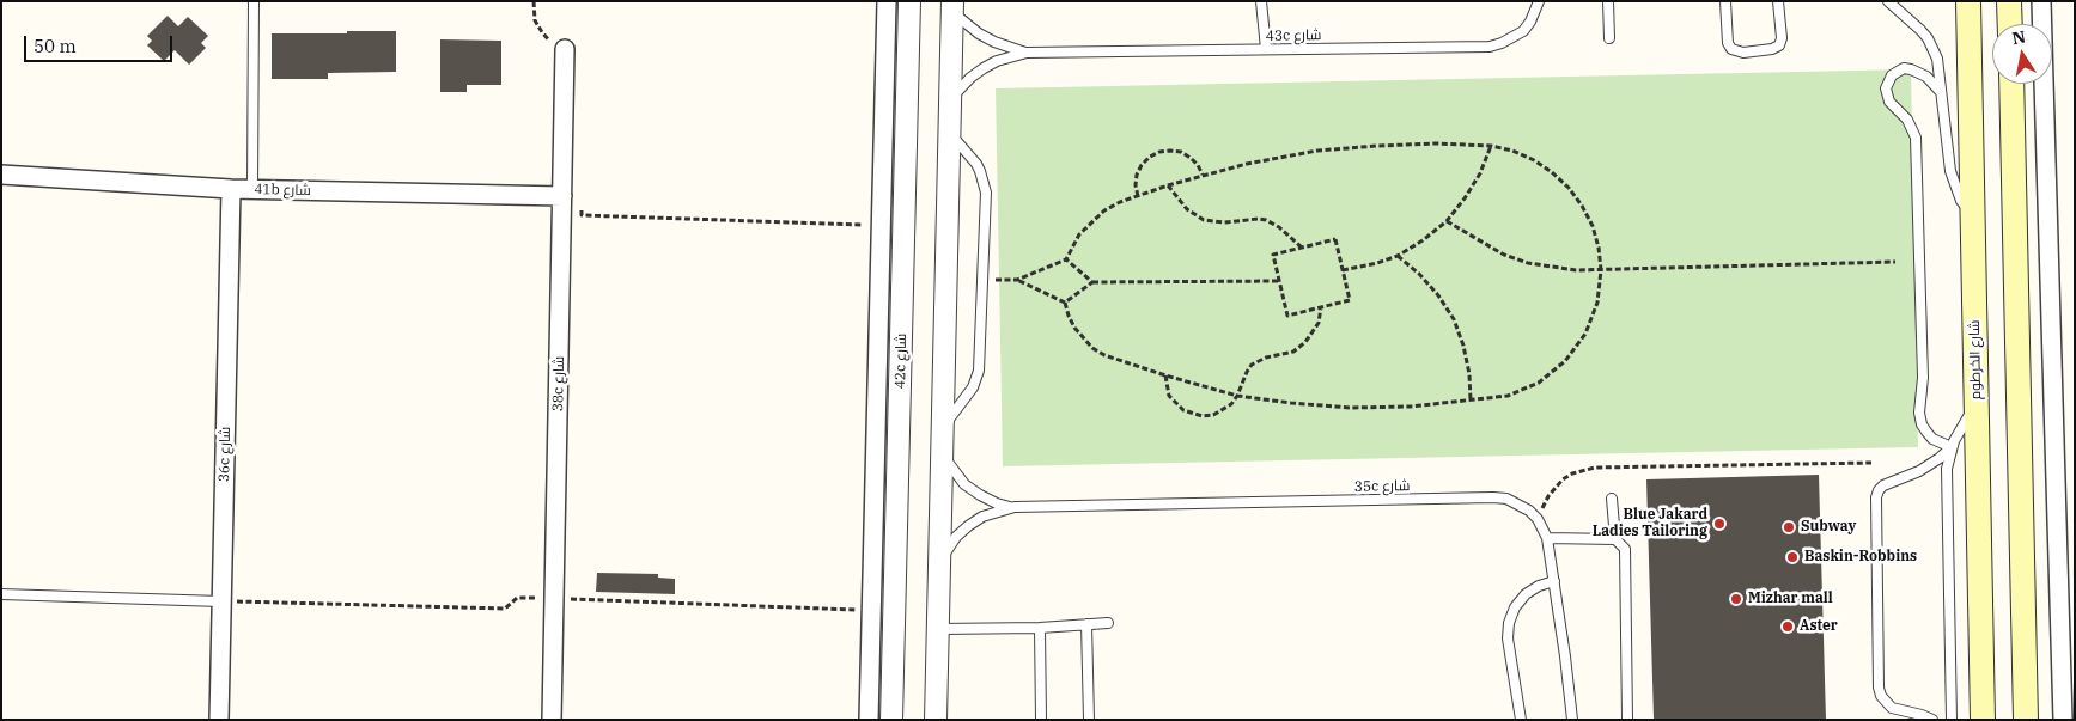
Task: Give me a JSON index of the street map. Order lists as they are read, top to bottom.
{
  "streets": {
    "main road": ["شارع الخرطوم"],
    "street": [
      "41b شارع",
      "42c شارع",
      "38c شارع",
      "36c شارع"
    ],
    "lane": ["43c شارع", "35c شارع"]
  },
  "crossings": [
    ["41b شارع", "38c شارع"],
    ["41b شارع", "36c شارع"]
  ],
  "places": [
    "Blue Jakard Ladies Tailoring",
    "Subway",
    "Baskin-Robbins",
    "Mizhar mall",
    "Aster"
  ],
  "scale_bar": "50 m",
  "north": "top"
}
